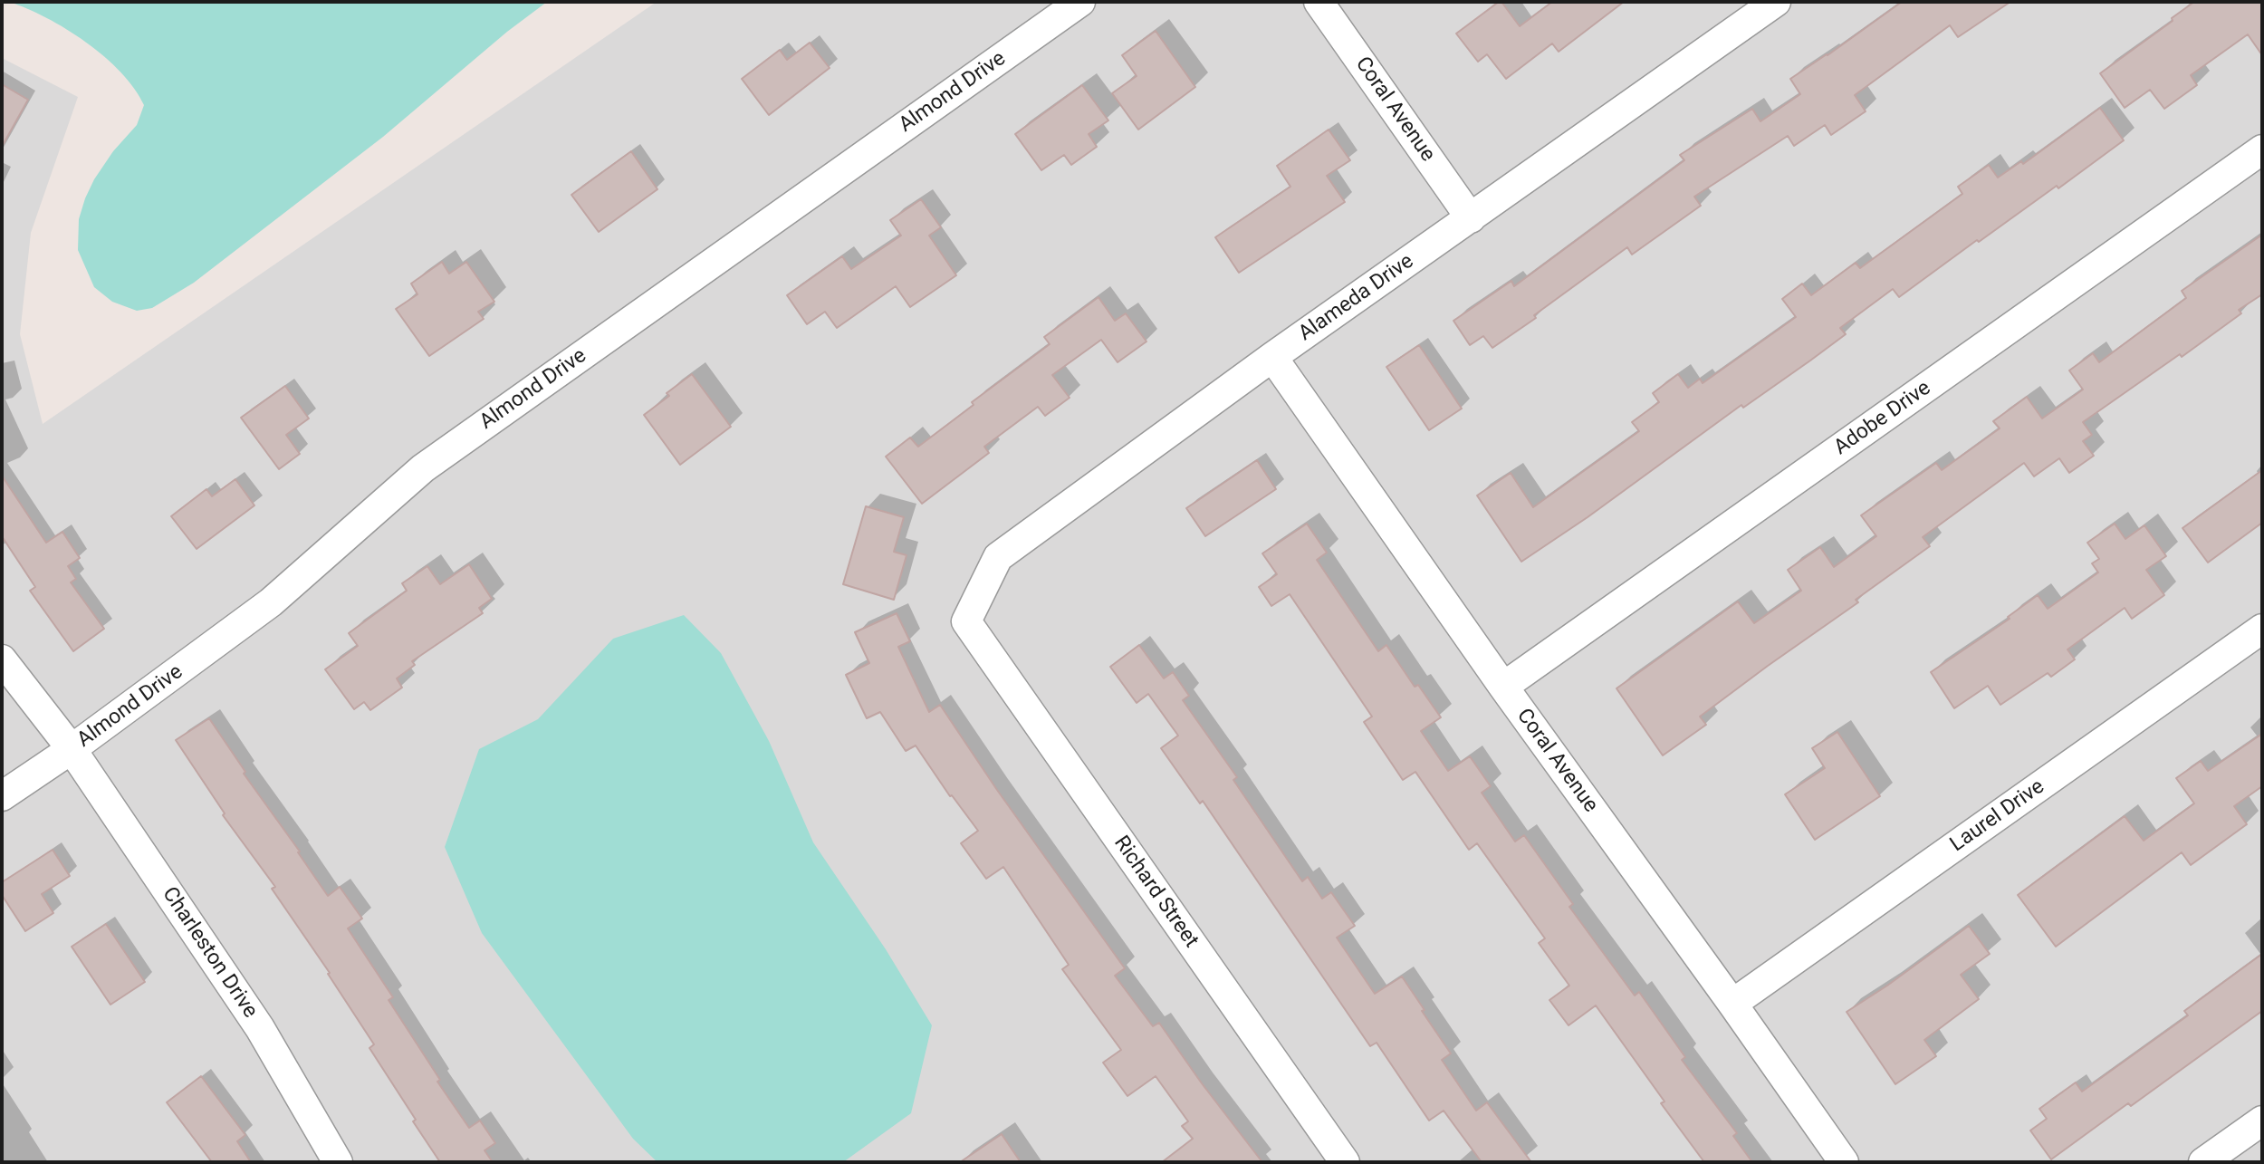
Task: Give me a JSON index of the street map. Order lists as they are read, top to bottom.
{
  "streets": {
    "street": [
      "Almond Drive",
      "Coral Avenue",
      "Alameda Drive",
      "Adobe Drive",
      "Laurel Drive",
      "Richard Street",
      "Charleston Drive"
    ]
  },
  "crossings": [
    ["Almond Drive", "Charleston Drive"],
    ["Coral Avenue", "Alameda Drive"],
    ["Coral Avenue", "Adobe Drive"],
    ["Coral Avenue", "Laurel Drive"],
    ["Alameda Drive", "Richard Street"]
  ]
}
